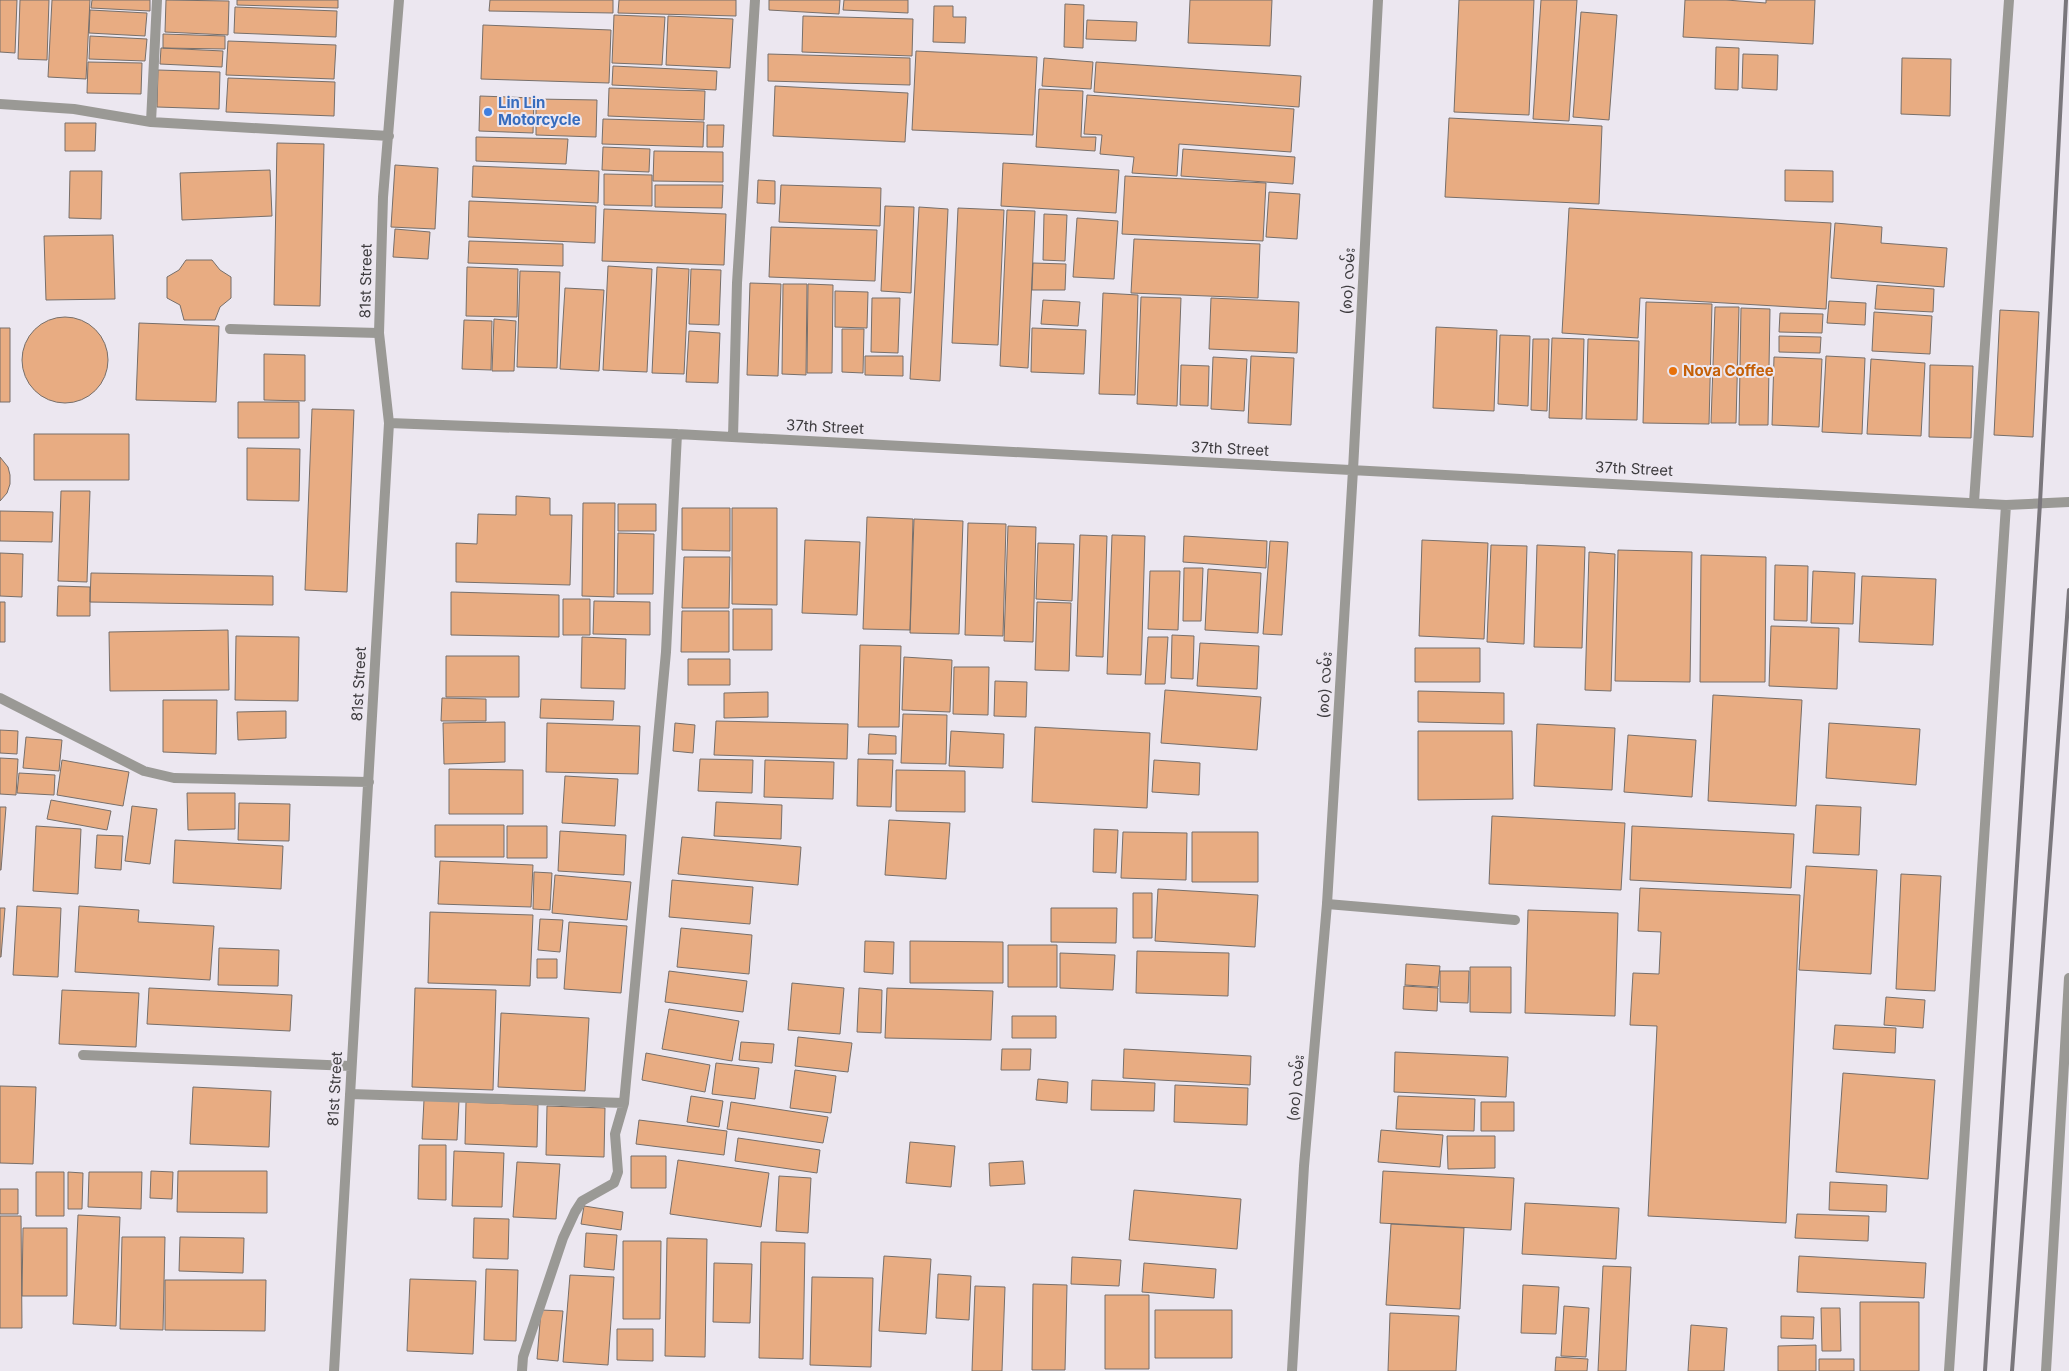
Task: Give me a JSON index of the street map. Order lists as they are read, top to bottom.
{
  "streets": {
    "street": ["81st Street", "(၈၀) လမ်း", "37th Street"]
  },
  "crossings": [
    ["81st Street", "37th Street"],
    ["(၈၀) လမ်း", "37th Street"]
  ],
  "places": ["Lin Lin Motorcycle", "Nova Coffee"]
}
